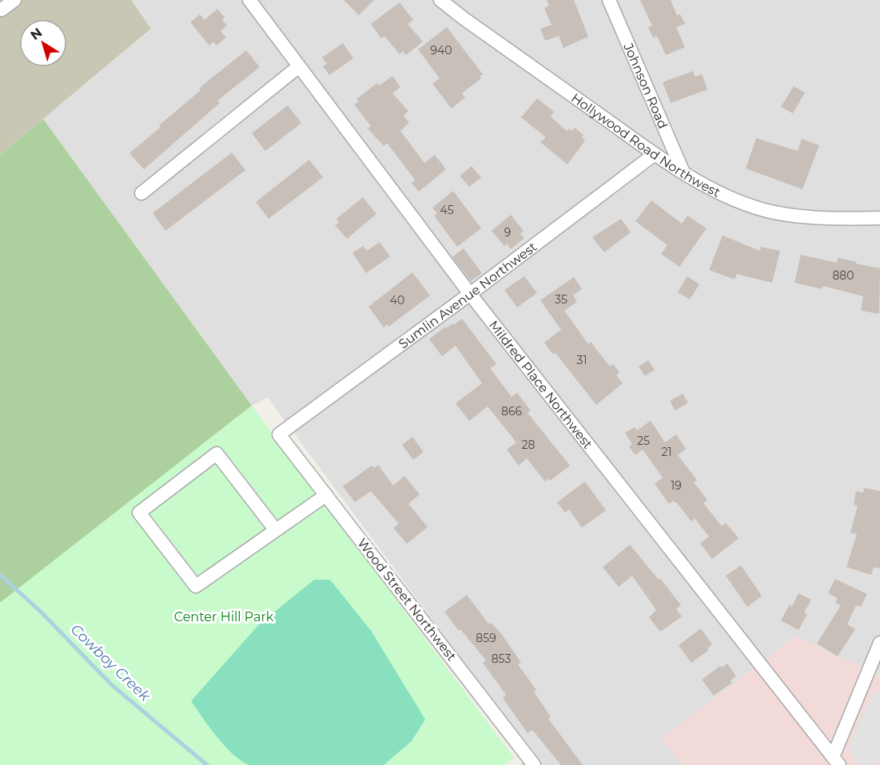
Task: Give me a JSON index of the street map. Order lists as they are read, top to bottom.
{
  "streets": {
    "street": [
      "Johnson Road",
      "Hollywood Road Northwest",
      "Sumlin Avenue Northwest",
      "Mildred Place Northwest",
      "Wood Street Northwest"
    ]
  },
  "crossings": [
    ["Johnson Road", "Hollywood Road Northwest"],
    ["Hollywood Road Northwest", "Sumlin Avenue Northwest"],
    ["Sumlin Avenue Northwest", "Mildred Place Northwest"],
    ["Sumlin Avenue Northwest", "Wood Street Northwest"]
  ],
  "water": ["Cowboy Creek"],
  "parks": ["Center Hill Park"],
  "house_numbers": [
    "940",
    "45",
    "9",
    "880",
    "35",
    "40",
    "31",
    "866",
    "25",
    "28",
    "21",
    "19",
    "859",
    "853"
  ],
  "north": "top left"
}
